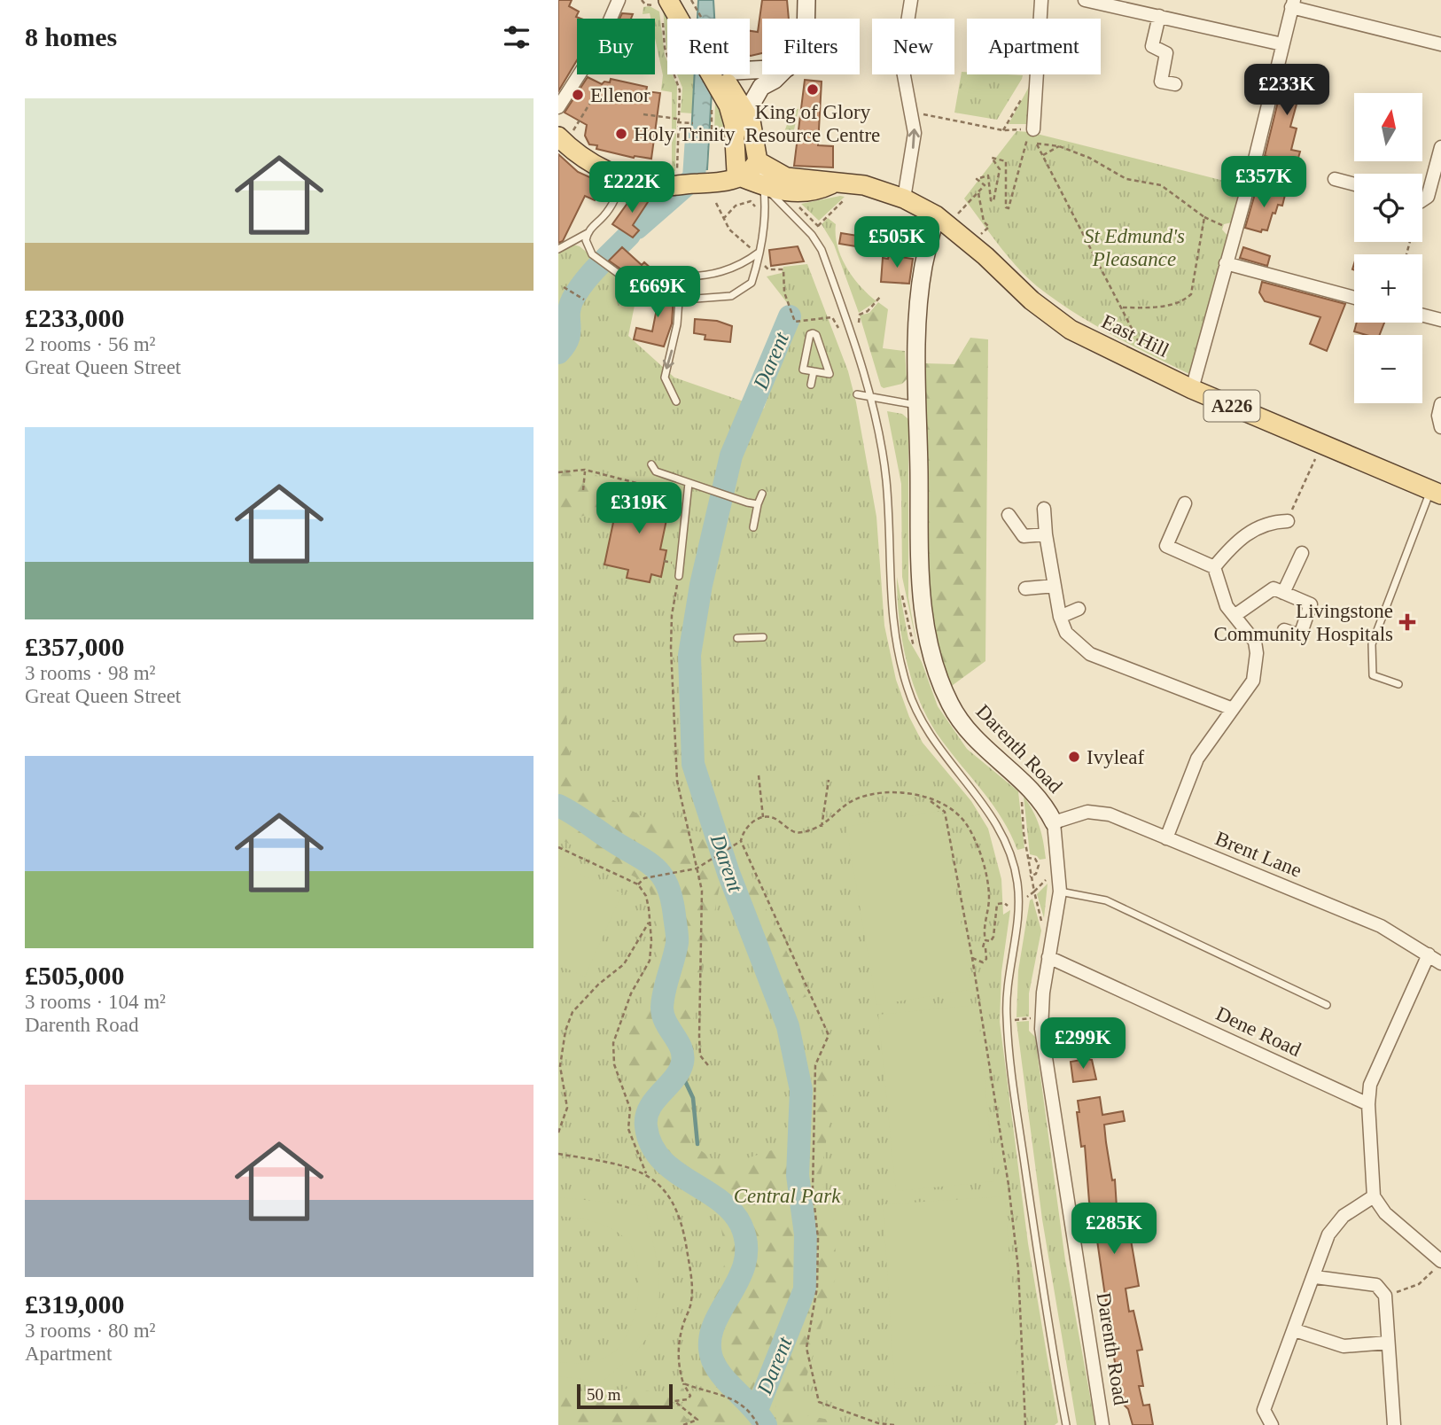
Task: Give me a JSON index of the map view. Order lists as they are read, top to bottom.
{
  "streets": {
    "main road": ["East Hill", "A226"],
    "street": ["Darenth Road", "Brent Lane", "Dene Road"]
  },
  "crossings": [
    ["East Hill", "Darenth Road"],
    ["Darenth Road", "Brent Lane"],
    ["Darenth Road", "Dene Road"]
  ],
  "water": ["Darent"],
  "parks": ["St Edmund's Pleasance", "Central Park"],
  "places": {
    "other": [
      "King of Glory Resource Centre",
      "Ellenor",
      "Holy Trinity",
      "Ivyleaf"
    ],
    "health": ["Livingstone Community Hospitals"]
  },
  "scale_bar": "50 m",
  "north": "top",
  "page": {
    "heading": "8 homes",
    "chip": [
      "Buy",
      "Rent",
      "Filters",
      "New",
      "Apartment"
    ],
    "price": [
      "£233K",
      "£357K",
      "£222K",
      "£505K",
      "£669K",
      "£319K",
      "£299K",
      "£285K"
    ],
    "list": [
      {
        "name": "£233,000",
        "note": "2 rooms · 56 m² · Great Queen Street"
      },
      {
        "name": "£357,000",
        "note": "3 rooms · 98 m² · Great Queen Street"
      },
      {
        "name": "£505,000",
        "note": "3 rooms · 104 m² · Darenth Road"
      },
      {
        "name": "£319,000",
        "note": "3 rooms · 80 m² · Apartment"
      }
    ],
    "map_buttons": ["+", "−"],
    "scale": "50 m"
  }
}
